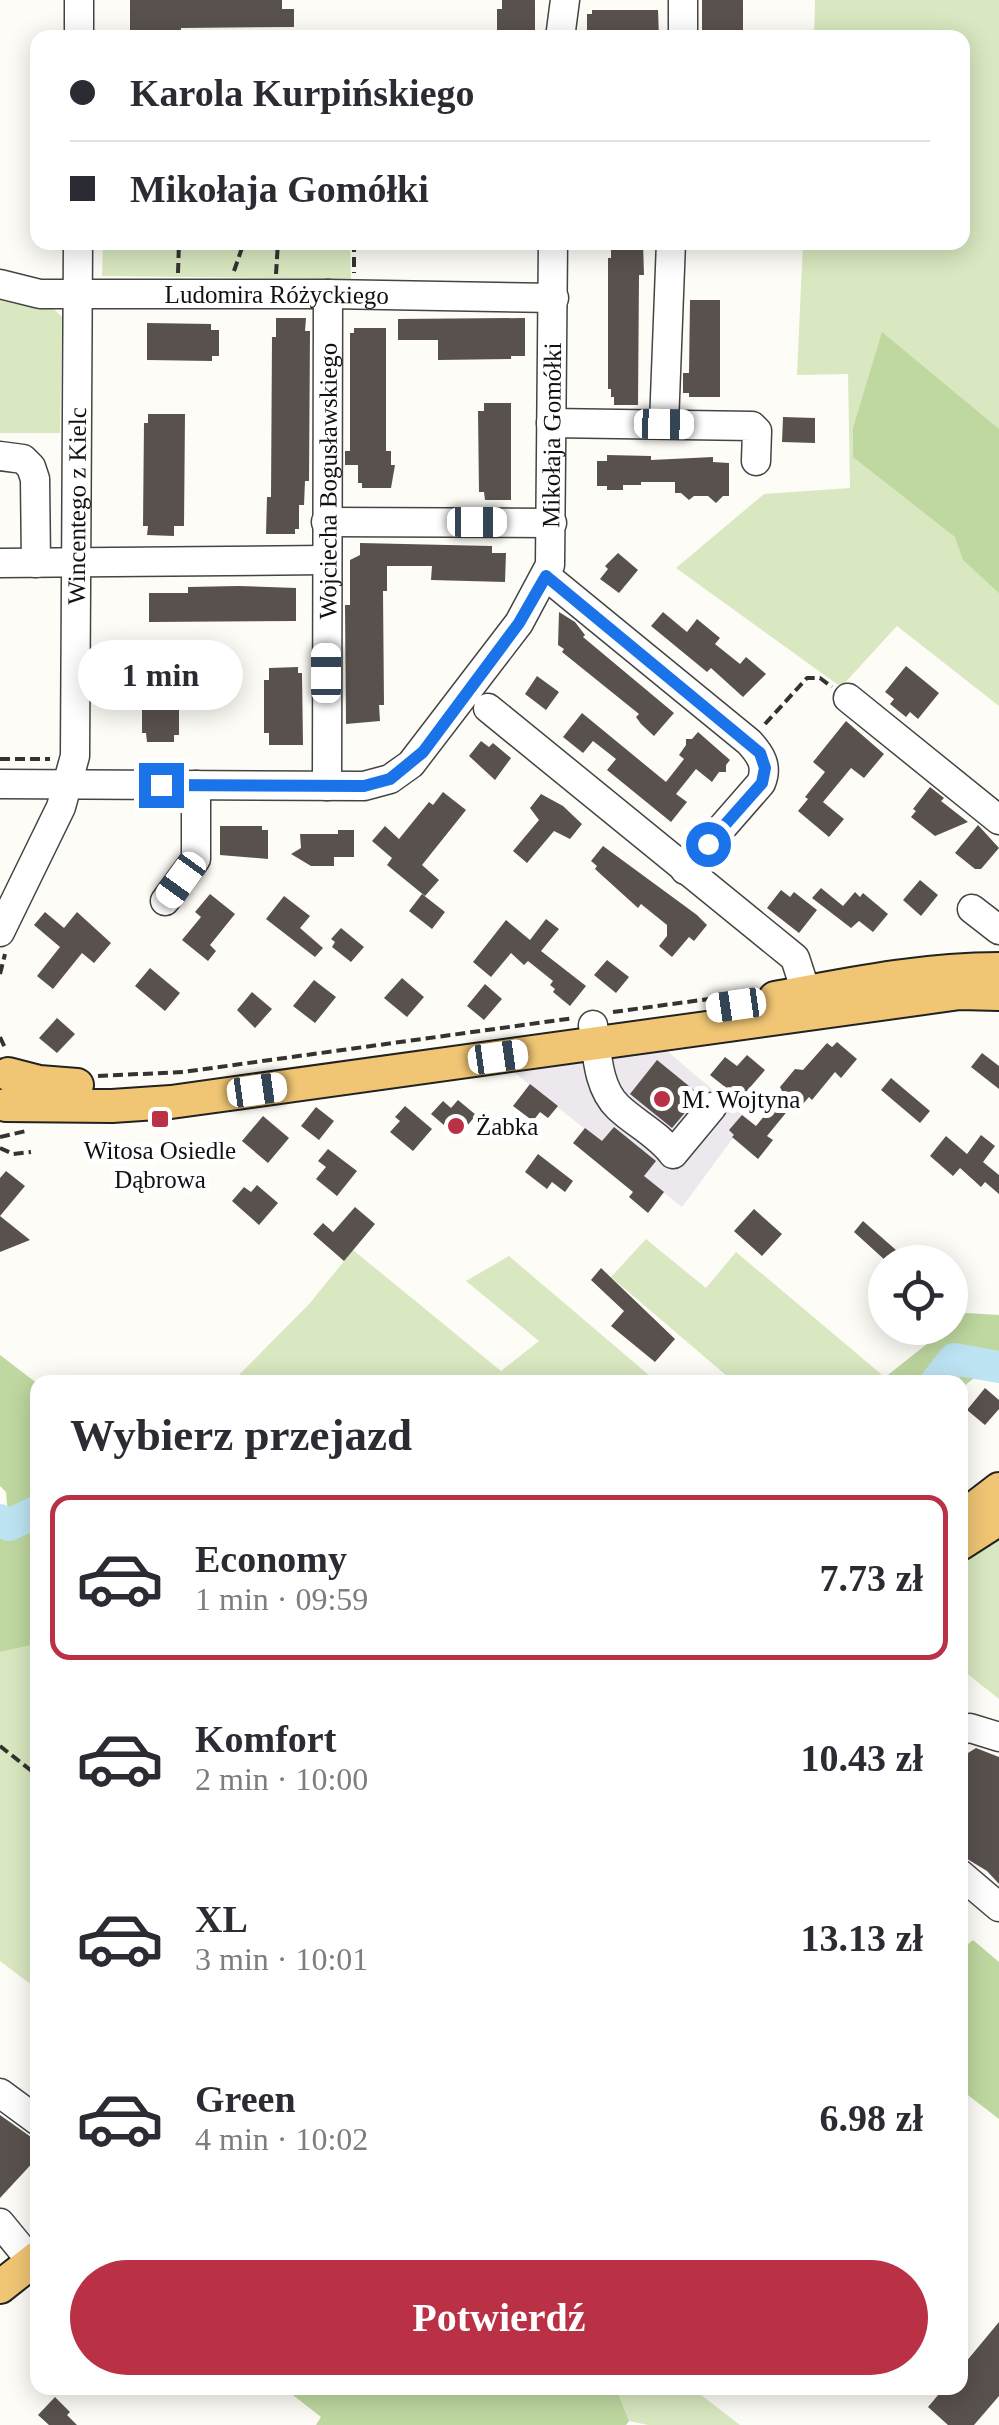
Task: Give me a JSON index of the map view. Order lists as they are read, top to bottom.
{
  "streets": {
    "street": [
      "Ludomira Różyckiego",
      "Mikołaja Gomółki",
      "Wojciecha Bogusławskiego",
      "Wincentego z Kielc"
    ]
  },
  "crossings": [
    ["Ludomira Różyckiego", "Mikołaja Gomółki"],
    ["Ludomira Różyckiego", "Wojciecha Bogusławskiego"],
    ["Ludomira Różyckiego", "Wincentego z Kielc"],
    ["Mikołaja Gomółki", "Wojciecha Bogusławskiego"],
    ["Mikołaja Gomółki", "Wincentego z Kielc"]
  ],
  "places": {
    "other": ["M. Wojtyna", "Żabka"],
    "transit": ["Witosa Osiedle Dąbrowa"]
  },
  "page": {
    "banner": ["Karola Kurpińskiego", "Mikołaja Gomółki"],
    "bubble": "1 min",
    "heading": "Wybierz przejazd",
    "list": [
      {
        "name": "Economy",
        "note": "1 min · 09:59",
        "value": "7.73 zł"
      },
      {
        "name": "Komfort",
        "note": "2 min · 10:00",
        "value": "10.43 zł"
      },
      {
        "name": "XL",
        "note": "3 min · 10:01",
        "value": "13.13 zł"
      },
      {
        "name": "Green",
        "note": "4 min · 10:02",
        "value": "6.98 zł"
      }
    ],
    "buttons": "Potwierdź"
  }
}
